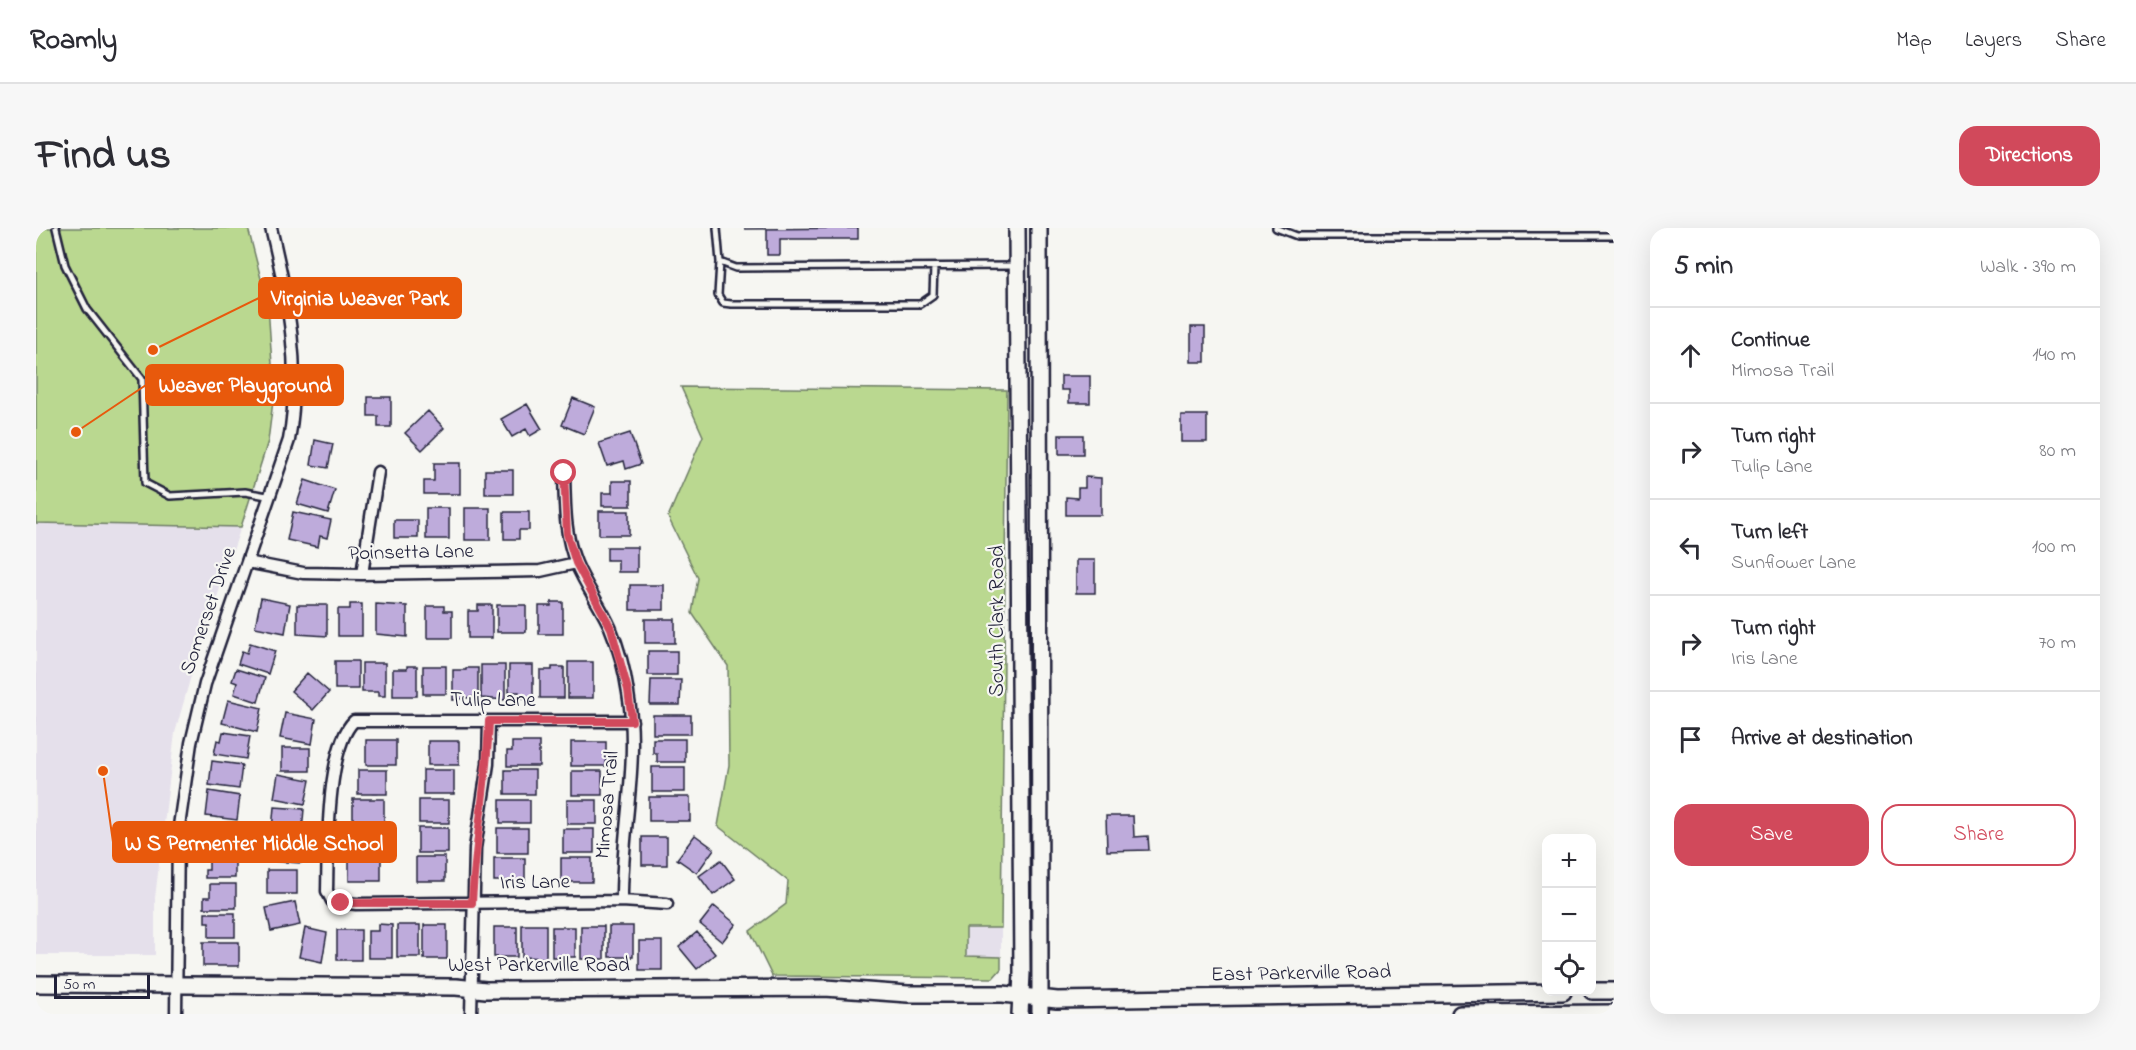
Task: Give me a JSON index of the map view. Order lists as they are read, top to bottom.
{
  "streets": {
    "main road": ["South Clark Road", "West Parkerville Road", "East Parkerville Road"],
    "street": [
      "Poinsetta Lane",
      "Somerset Drive",
      "Tulip Lane",
      "Mimosa Trail",
      "Iris Lane"
    ]
  },
  "crossings": [
    ["Poinsetta Lane", "Somerset Drive"],
    ["Poinsetta Lane", "Mimosa Trail"],
    ["Somerset Drive", "West Parkerville Road"],
    ["South Clark Road", "West Parkerville Road"],
    ["South Clark Road", "East Parkerville Road"],
    ["Tulip Lane", "Mimosa Trail"],
    ["Tulip Lane", "Iris Lane"],
    ["Mimosa Trail", "Iris Lane"],
    ["West Parkerville Road", "East Parkerville Road"]
  ],
  "places": ["Virginia Weaver Park", "Weaver Playground", "W S Permenter Middle School"],
  "scale_bar": "50 m",
  "page": {
    "header": "Roamly",
    "nav": ["Map", "Layers", "Share"],
    "title": "Find us",
    "buttons": [
      "Directions",
      ["Save", "Share"]
    ],
    "heading": ["5 min", "Walk · 390 m"],
    "list": [
      ["Continue", "Mimosa Trail", "140 m"],
      ["Turn right", "Tulip Lane", "80 m"],
      ["Turn left", "Sunflower Lane", "100 m"],
      ["Turn right", "Iris Lane", "70 m"],
      "Arrive at destination"
    ],
    "map_buttons": ["+", "−"],
    "scale": "50 m"
  }
}
